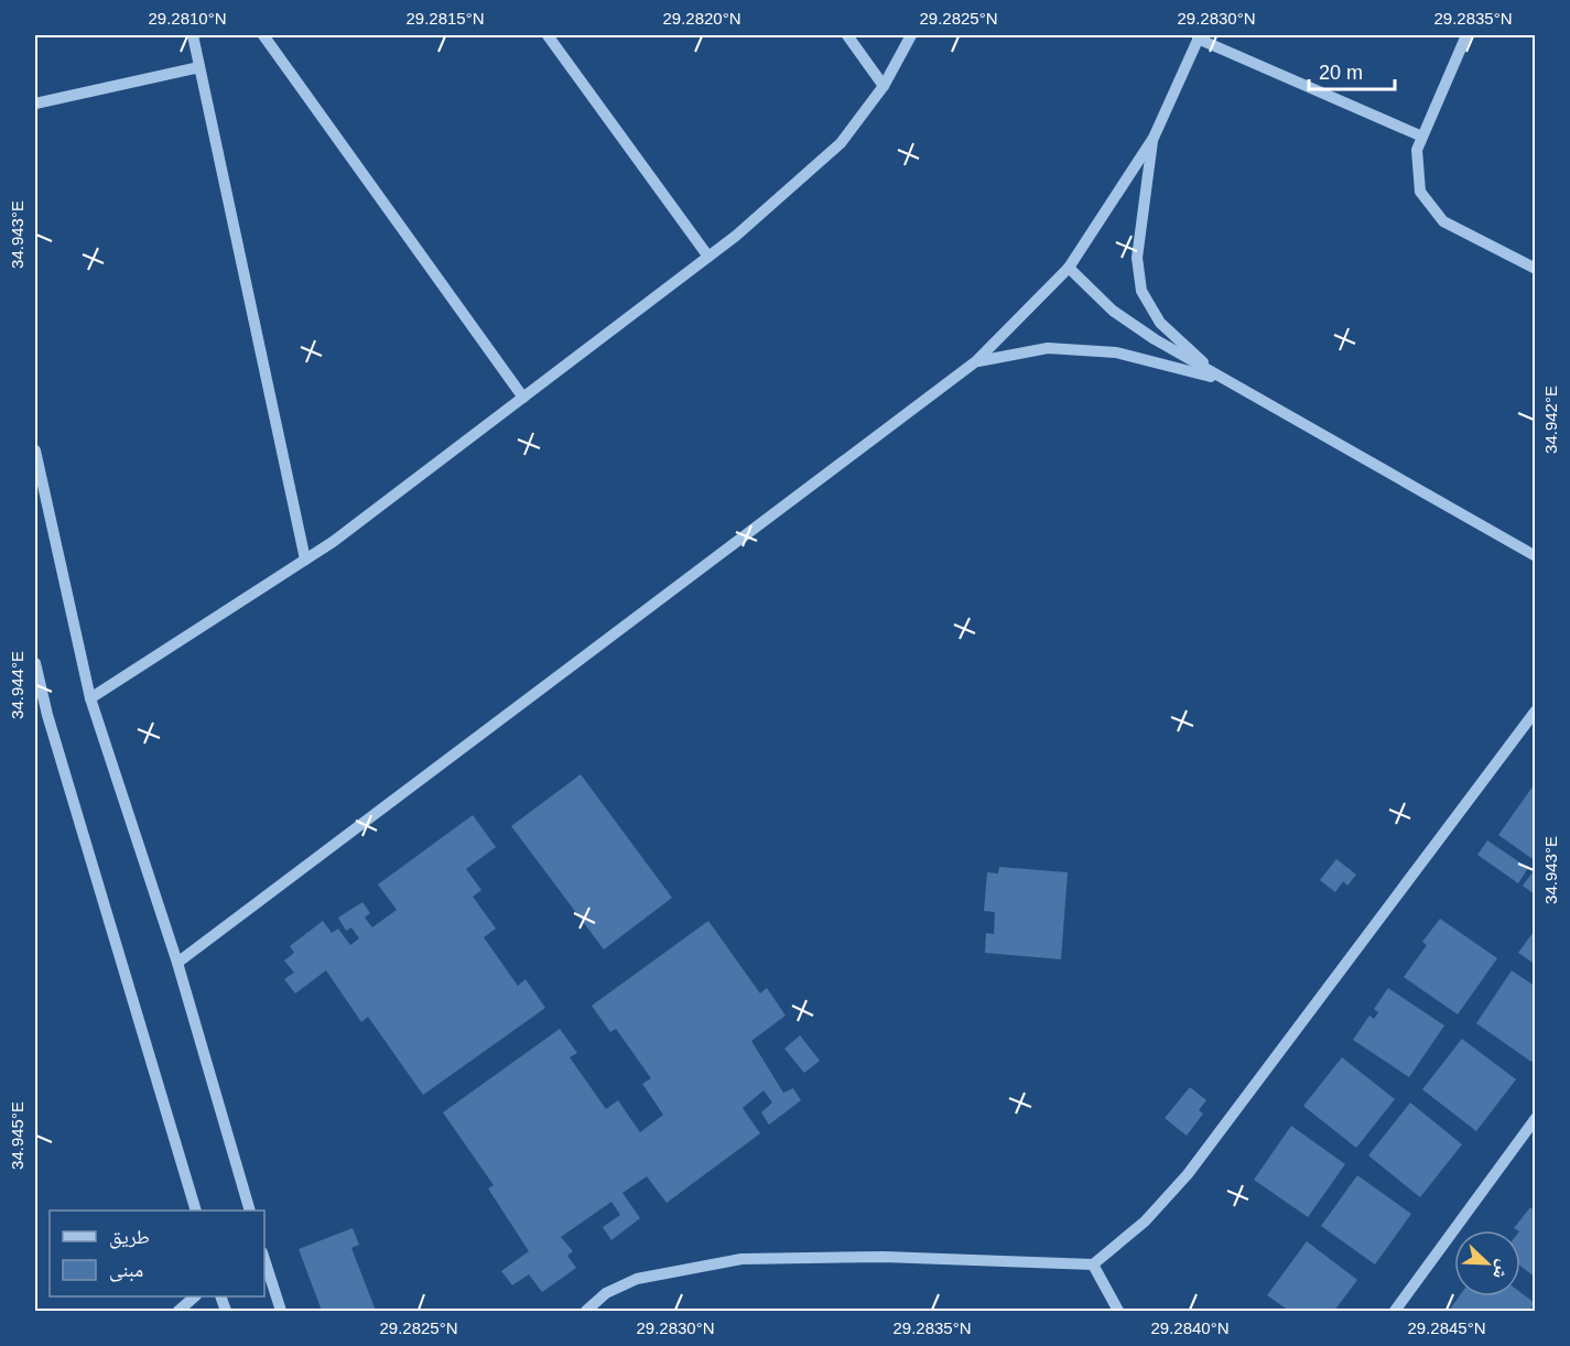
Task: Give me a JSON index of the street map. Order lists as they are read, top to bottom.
{
  "legend": ["طريق", "مبنى"],
  "scale_bar": "20 m",
  "north": "bottom right",
  "coordinates": [
    "29.2810°N",
    "29.2815°N",
    "29.2820°N",
    "29.2825°N",
    "29.2830°N",
    "29.2835°N",
    "34.943°E",
    "34.942°E",
    "34.944°E",
    "34.945°E",
    "29.2840°N",
    "29.2845°N"
  ]
}
